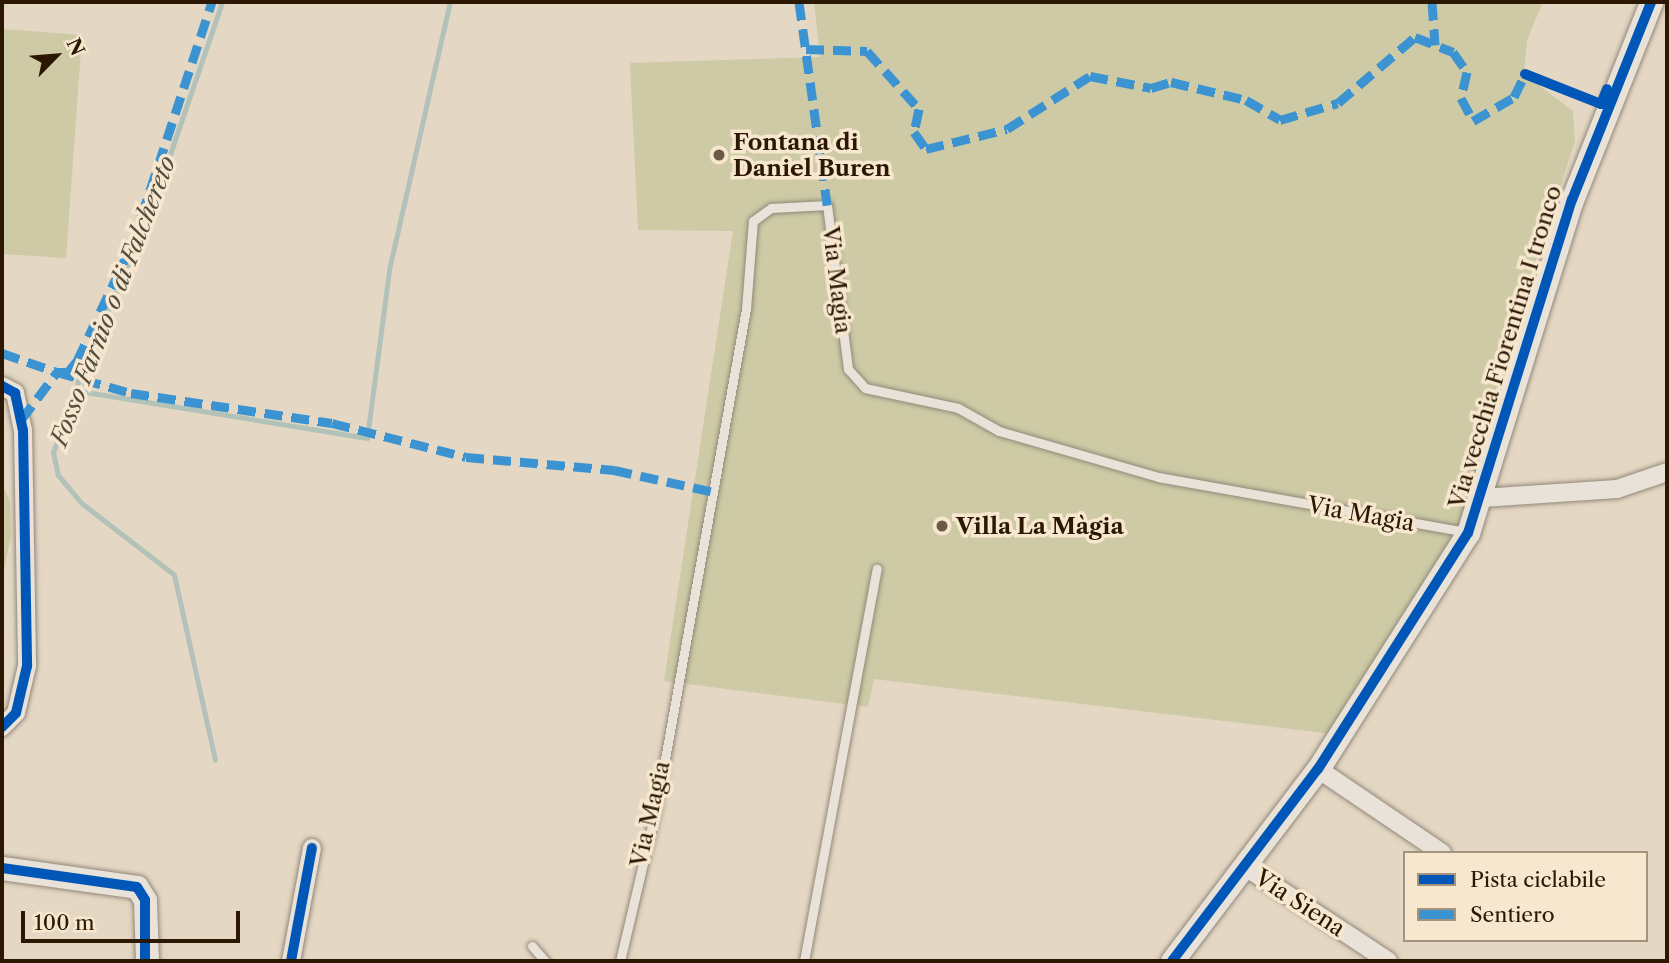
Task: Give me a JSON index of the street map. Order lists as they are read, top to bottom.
{
  "streets": {
    "street": ["Via vecchia Fiorentina I tronco", "Via Siena"],
    "lane": ["Via Magia"]
  },
  "crossings": [
    ["Via Magia", "Via vecchia Fiorentina I tronco"],
    ["Via vecchia Fiorentina I tronco", "Via Siena"]
  ],
  "water": ["Fosso Farnio o di Falchereto"],
  "places": ["Fontana di Daniel Buren", "Villa La Màgia"],
  "legend": ["Pista ciclabile", "Sentiero"],
  "scale_bar": "100 m",
  "north": "top right"
}
